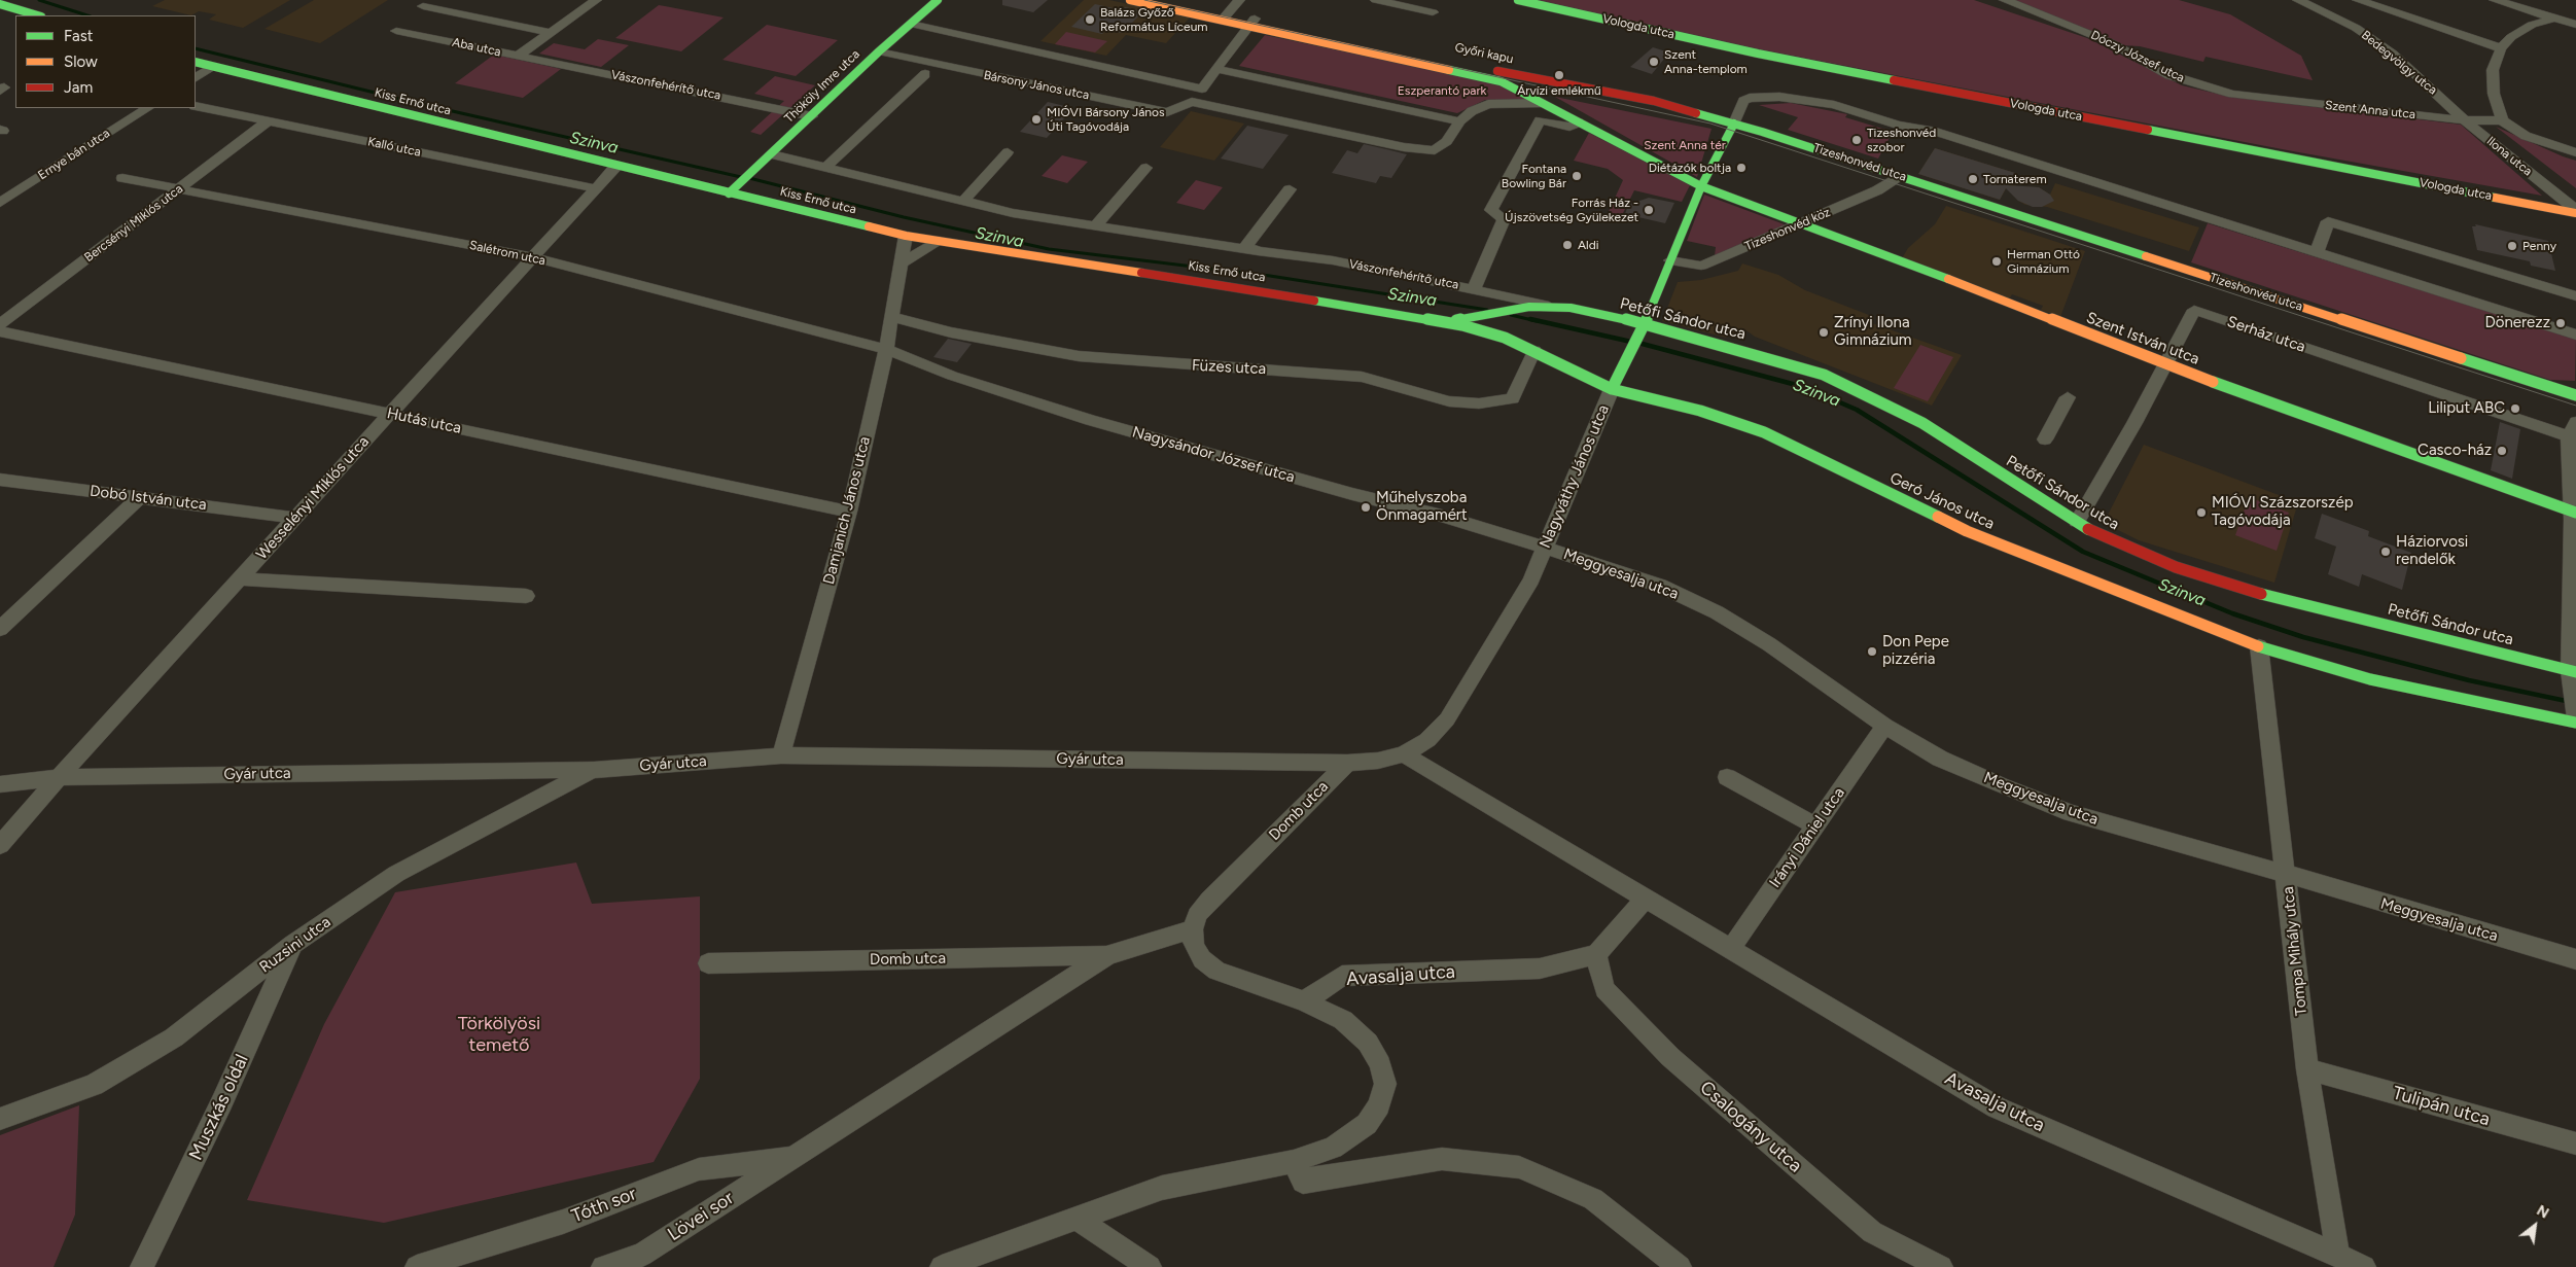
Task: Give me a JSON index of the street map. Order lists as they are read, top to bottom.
{
  "streets": {
    "street": [
      "Vologda utca",
      "Aba utca",
      "Győri kapu",
      "Dóczy József utca",
      "Bedegvölgy utca",
      "Vászonfehérítő utca",
      "Bársony János utca",
      "Thököly Imre utca",
      "Kiss Ernő utca",
      "Szent Anna utca",
      "Kalló utca",
      "Ernye bán utca",
      "Ilona utca",
      "Tizeshonvéd utca",
      "Bercsényi Miklós utca",
      "Tizeshonvéd köz",
      "Salétrom utca",
      "Petőfi Sándor utca",
      "Serház utca",
      "Szent István utca",
      "Füzes utca",
      "Hutás utca",
      "Nagysándor József utca",
      "Nagyváthy János utca",
      "Dobó István utca",
      "Wesselényi Miklós utca",
      "Geró János utca",
      "Damjanich János utca",
      "Meggyesalja utca",
      "Gyár utca",
      "Domb utca",
      "Irányi Dániel utca",
      "Ruzsini utca",
      "Tompa Mihály utca",
      "Avasalja utca",
      "Tulipán utca",
      "Muszkás oldal",
      "Csalogány utca",
      "Tóth sor",
      "Lövei sor"
    ]
  },
  "crossings": [
    ["Vologda utca", "Ilona utca"],
    ["Aba utca", "Vászonfehérítő utca"],
    ["Győri kapu", "Bársony János utca"],
    ["Győri kapu", "Tizeshonvéd utca"],
    ["Győri kapu", "Nagyváthy János utca"],
    ["Dóczy József utca", "Szent Anna utca"],
    ["Bedegvölgy utca", "Szent Anna utca"],
    ["Bedegvölgy utca", "Ilona utca"],
    ["Vászonfehérítő utca", "Thököly Imre utca"],
    ["Vászonfehérítő utca", "Petőfi Sándor utca"],
    ["Bársony János utca", "Thököly Imre utca"],
    ["Thököly Imre utca", "Kiss Ernő utca"],
    ["Kiss Ernő utca", "Petőfi Sándor utca"],
    ["Kiss Ernő utca", "Füzes utca"],
    ["Kiss Ernő utca", "Nagyváthy János utca"],
    ["Kiss Ernő utca", "Wesselényi Miklós utca"],
    ["Kiss Ernő utca", "Geró János utca"],
    ["Kiss Ernő utca", "Damjanich János utca"],
    ["Szent Anna utca", "Ilona utca"],
    ["Kalló utca", "Bercsényi Miklós utca"],
    ["Kalló utca", "Wesselényi Miklós utca"],
    ["Tizeshonvéd utca", "Tizeshonvéd köz"],
    ["Tizeshonvéd utca", "Nagyváthy János utca"],
    ["Bercsényi Miklós utca", "Salétrom utca"],
    ["Tizeshonvéd köz", "Szent István utca"],
    ["Tizeshonvéd köz", "Nagyváthy János utca"],
    ["Salétrom utca", "Nagysándor József utca"],
    ["Salétrom utca", "Wesselényi Miklós utca"],
    ["Salétrom utca", "Damjanich János utca"],
    ["Petőfi Sándor utca", "Serház utca"],
    ["Petőfi Sándor utca", "Nagyváthy János utca"],
    ["Serház utca", "Szent István utca"],
    ["Szent István utca", "Nagyváthy János utca"],
    ["Füzes utca", "Damjanich János utca"],
    ["Hutás utca", "Wesselényi Miklós utca"],
    ["Hutás utca", "Damjanich János utca"],
    ["Nagysándor József utca", "Nagyváthy János utca"],
    ["Nagysándor József utca", "Damjanich János utca"],
    ["Nagysándor József utca", "Meggyesalja utca"],
    ["Nagyváthy János utca", "Geró János utca"],
    ["Nagyváthy János utca", "Meggyesalja utca"],
    ["Nagyváthy János utca", "Gyár utca"],
    ["Nagyváthy János utca", "Domb utca"],
    ["Nagyváthy János utca", "Avasalja utca"],
    ["Dobó István utca", "Wesselényi Miklós utca"],
    ["Wesselényi Miklós utca", "Gyár utca"],
    ["Geró János utca", "Tompa Mihály utca"],
    ["Damjanich János utca", "Gyár utca"],
    ["Meggyesalja utca", "Irányi Dániel utca"],
    ["Meggyesalja utca", "Tompa Mihály utca"],
    ["Gyár utca", "Domb utca"],
    ["Gyár utca", "Ruzsini utca"],
    ["Domb utca", "Tóth sor"],
    ["Domb utca", "Lövei sor"],
    ["Irányi Dániel utca", "Avasalja utca"],
    ["Ruzsini utca", "Muszkás oldal"],
    ["Tompa Mihály utca", "Avasalja utca"],
    ["Tompa Mihály utca", "Tulipán utca"],
    ["Avasalja utca", "Csalogány utca"],
    ["Tóth sor", "Lövei sor"]
  ],
  "water": ["Szinva"],
  "parks": ["Eszperantó park", "Szent Anna tér", "Törkölyösi temető"],
  "places": [
    "Balázs Győző Református Líceum",
    "Szent Anna-templom",
    "Árvízi emlékmű",
    "MIÓVI Bársony János Úti Tagóvodája",
    "Tizeshonvéd szobor",
    "Diétázók boltja",
    "Fontana Bowling Bár",
    "Tornaterem",
    "Forrás Ház - Újszövetség Gyülekezet",
    "Aldi",
    "Penny",
    "Herman Ottó Gimnázium",
    "Dönerezz",
    "Zrínyi Ilona Gimnázium",
    "Liliput ABC",
    "Casco-ház",
    "Műhelyszoba Önmagamért",
    "MIÓVI Százszorszép Tagóvodája",
    "Háziorvosi rendelők",
    "Don Pepe pizzéria"
  ],
  "legend": ["Fast", "Slow", "Jam"],
  "north": "top right"
}
